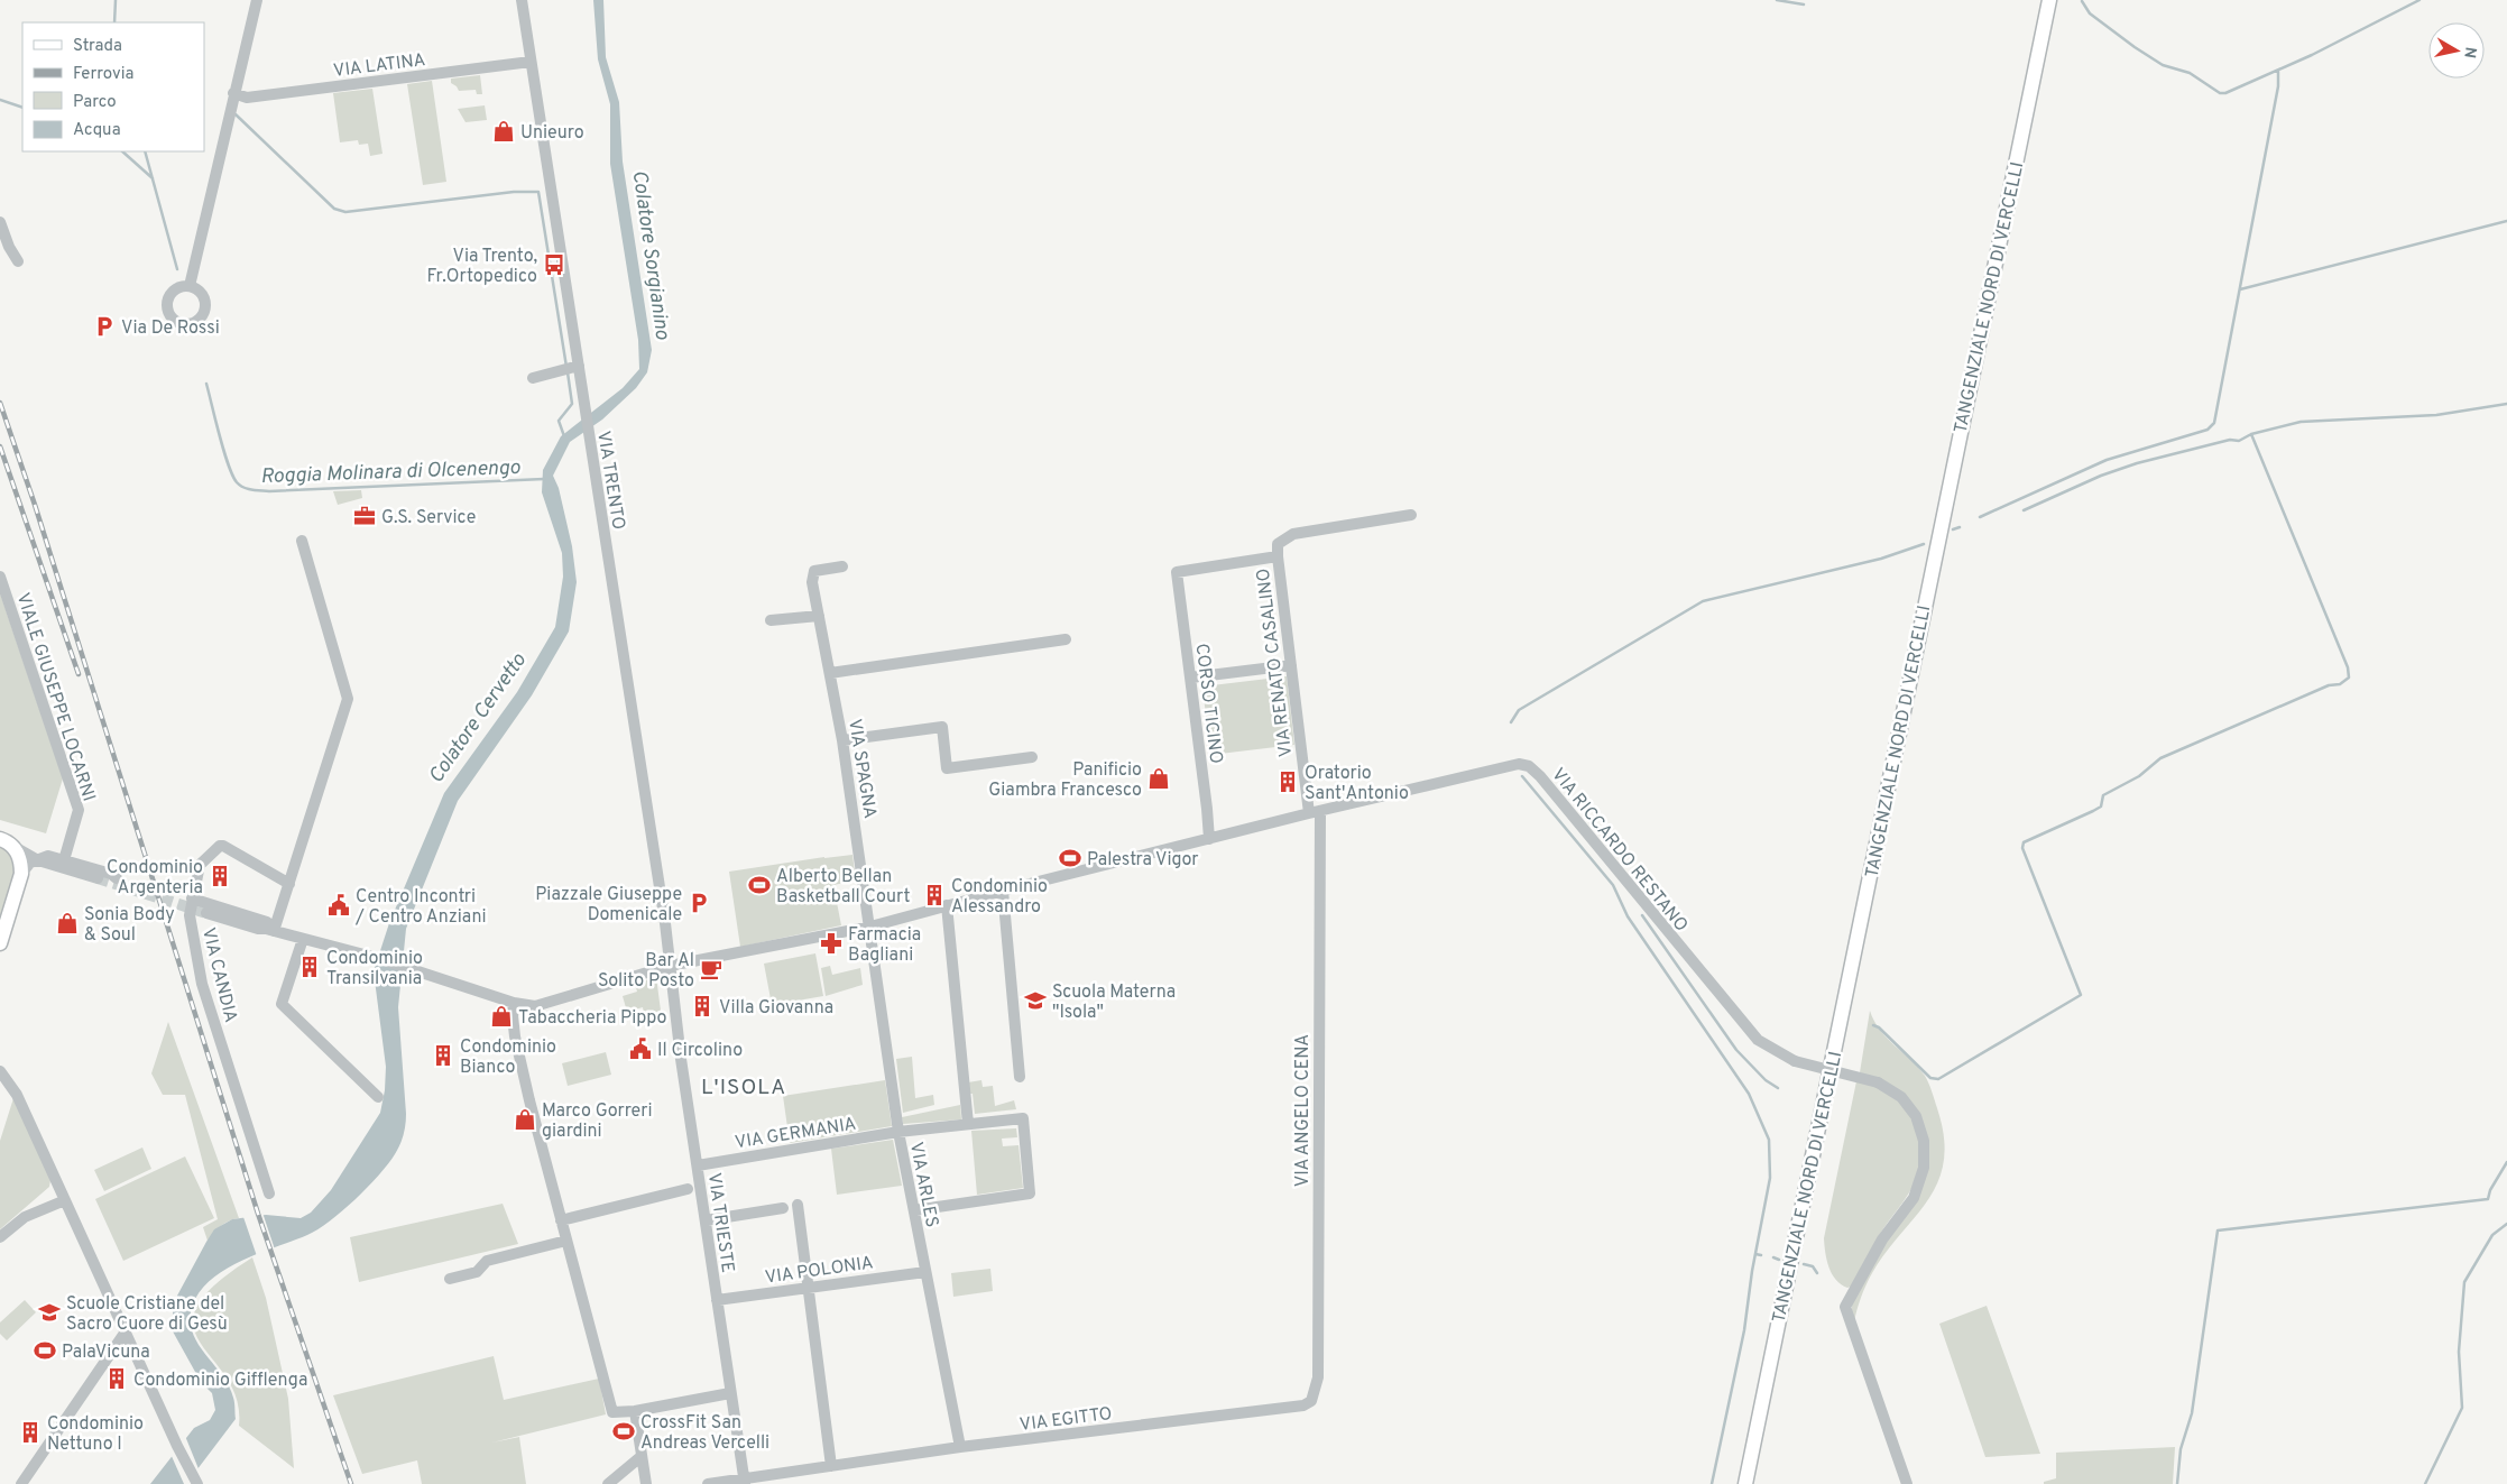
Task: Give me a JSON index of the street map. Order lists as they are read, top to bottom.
{
  "streets": {
    "main road": ["TANGENZIALE NORD DI VERCELLI"],
    "street": [
      "VIA LATINA",
      "VIA TRENTO",
      "VIA RENATO CASALINO",
      "VIALE GIUSEPPE LOCARNI",
      "CORSO TICINO",
      "VIA SPAGNA",
      "VIA RICCARDO RESTANO",
      "VIA CANDIA",
      "VIA ANGELO CENA",
      "VIA GERMANIA",
      "VIA ARLES",
      "VIA TRIESTE",
      "VIA POLONIA",
      "VIA EGITTO"
    ]
  },
  "crossings": [
    ["VIA LATINA", "VIA TRENTO"],
    ["VIA TRENTO", "VIA RICCARDO RESTANO"],
    ["VIA TRENTO", "VIA TRIESTE"],
    ["VIA RENATO CASALINO", "CORSO TICINO"],
    ["VIA RENATO CASALINO", "VIA RICCARDO RESTANO"],
    ["VIA RENATO CASALINO", "VIA ANGELO CENA"],
    ["CORSO TICINO", "VIA RICCARDO RESTANO"],
    ["VIA SPAGNA", "VIA RICCARDO RESTANO"],
    ["VIA SPAGNA", "VIA ARLES"],
    ["VIA RICCARDO RESTANO", "VIA CANDIA"],
    ["VIA RICCARDO RESTANO", "VIA ANGELO CENA"],
    ["VIA RICCARDO RESTANO", "VIA ARLES"],
    ["VIA RICCARDO RESTANO", "VIA TRIESTE"],
    ["VIA ANGELO CENA", "VIA EGITTO"],
    ["VIA GERMANIA", "VIA ARLES"],
    ["VIA GERMANIA", "VIA TRIESTE"],
    ["VIA ARLES", "VIA POLONIA"],
    ["VIA ARLES", "VIA EGITTO"],
    ["VIA TRIESTE", "VIA POLONIA"],
    ["VIA TRIESTE", "VIA EGITTO"]
  ],
  "districts": ["L'ISOLA"],
  "water": ["Colatore Sorgianino", "Roggia Molinara di Olcenengo", "Colatore Cervetto"],
  "places": {
    "shop": [
      "Unieuro",
      "Panificio Giambra Francesco",
      "Sonia Body & Soul",
      "Tabaccheria Pippo",
      "Marco Gorreri giardini"
    ],
    "bus stop": ["Via Trento, Fr.Ortopedico"],
    "parking": ["Via De Rossi", "Piazzale Giuseppe Domenicale"],
    "office": ["G.S. Service"],
    "building": [
      "Oratorio Sant'Antonio",
      "Condominio Argenteria",
      "Condominio Alessandro",
      "Condominio Transilvania",
      "Villa Giovanna",
      "Condominio Bianco",
      "Condominio Gifflenga",
      "Condominio Nettuno I"
    ],
    "sports": [
      "Palestra Vigor",
      "Alberto Bellan Basketball Court",
      "PalaVicuna",
      "CrossFit San Andreas Vercelli"
    ],
    "public building": ["Centro Incontri / Centro Anziani", "Il Circolino"],
    "pharmacy": ["Farmacia Bagliani"],
    "cafe": ["Bar Al Solito Posto"],
    "school or university": ["Scuola Materna \"Isola\"", "Scuole Cristiane del Sacro Cuore di Gesù"]
  },
  "legend": [
    "Strada",
    "Ferrovia",
    "Parco",
    "Acqua"
  ],
  "north": "right"
}
